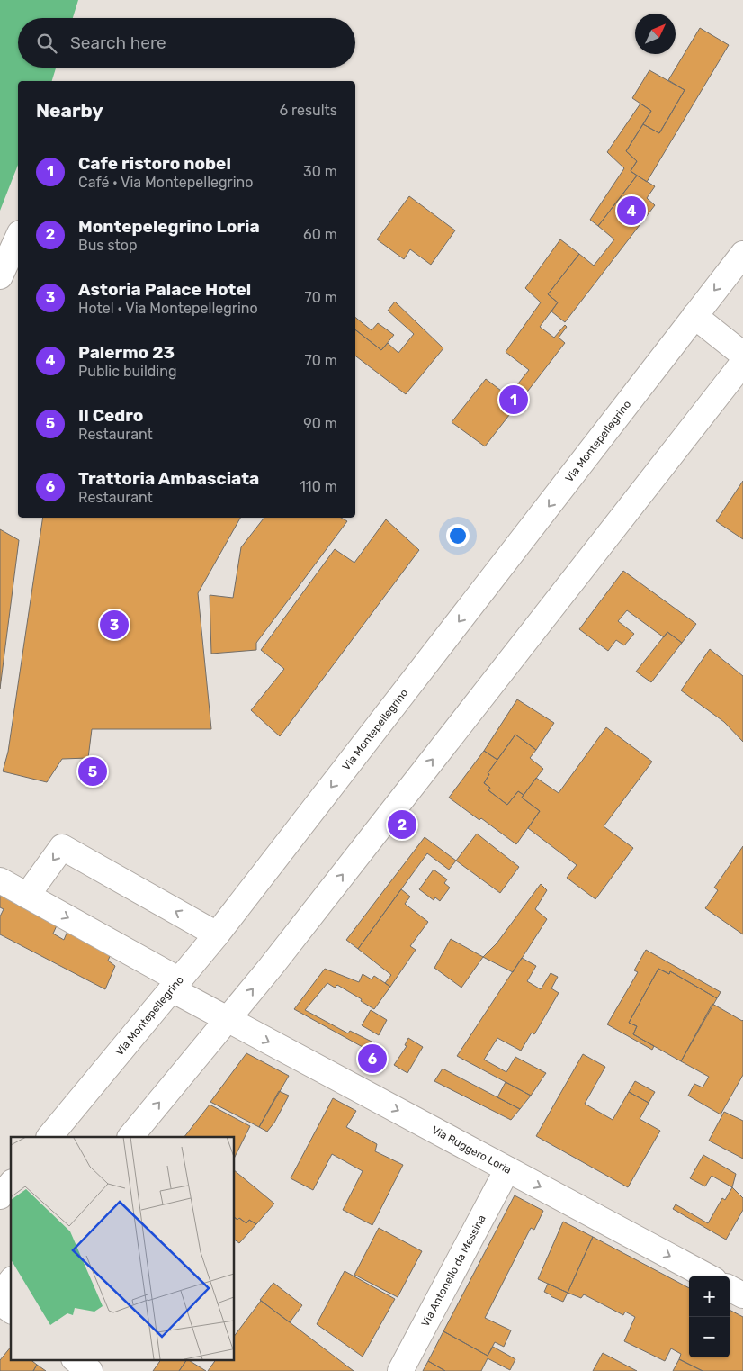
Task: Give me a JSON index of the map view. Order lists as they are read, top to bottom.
{
  "streets": {
    "street": ["Via Montepellegrino", "Via Ruggero Loria", "Via Antonello da Messina"]
  },
  "crossings": [
    ["Via Montepellegrino", "Via Ruggero Loria"],
    ["Via Ruggero Loria", "Via Antonello da Messina"]
  ],
  "one_way": ["Via Ruggero Loria"],
  "north": "top right",
  "page": {
    "search": "Search here",
    "heading": ["Nearby", "6 results"],
    "list": [
      {
        "mark": "1",
        "name": "Cafe ristoro nobel",
        "note": "Café · Via Montepellegrino",
        "value": "30 m"
      },
      {
        "mark": "2",
        "name": "Montepelegrino Loria",
        "note": "Bus stop",
        "value": "60 m"
      },
      {
        "mark": "3",
        "name": "Astoria Palace Hotel",
        "note": "Hotel · Via Montepellegrino",
        "value": "70 m"
      },
      {
        "mark": "4",
        "name": "Palermo 23",
        "note": "Public building",
        "value": "70 m"
      },
      {
        "mark": "5",
        "name": "Il Cedro",
        "note": "Restaurant",
        "value": "90 m"
      },
      {
        "mark": "6",
        "name": "Trattoria Ambasciata",
        "note": "Restaurant",
        "value": "110 m"
      }
    ],
    "pins": [
      "4",
      "1",
      "3",
      "5",
      "2",
      "6"
    ],
    "map_buttons": ["+", "−"]
  }
}
